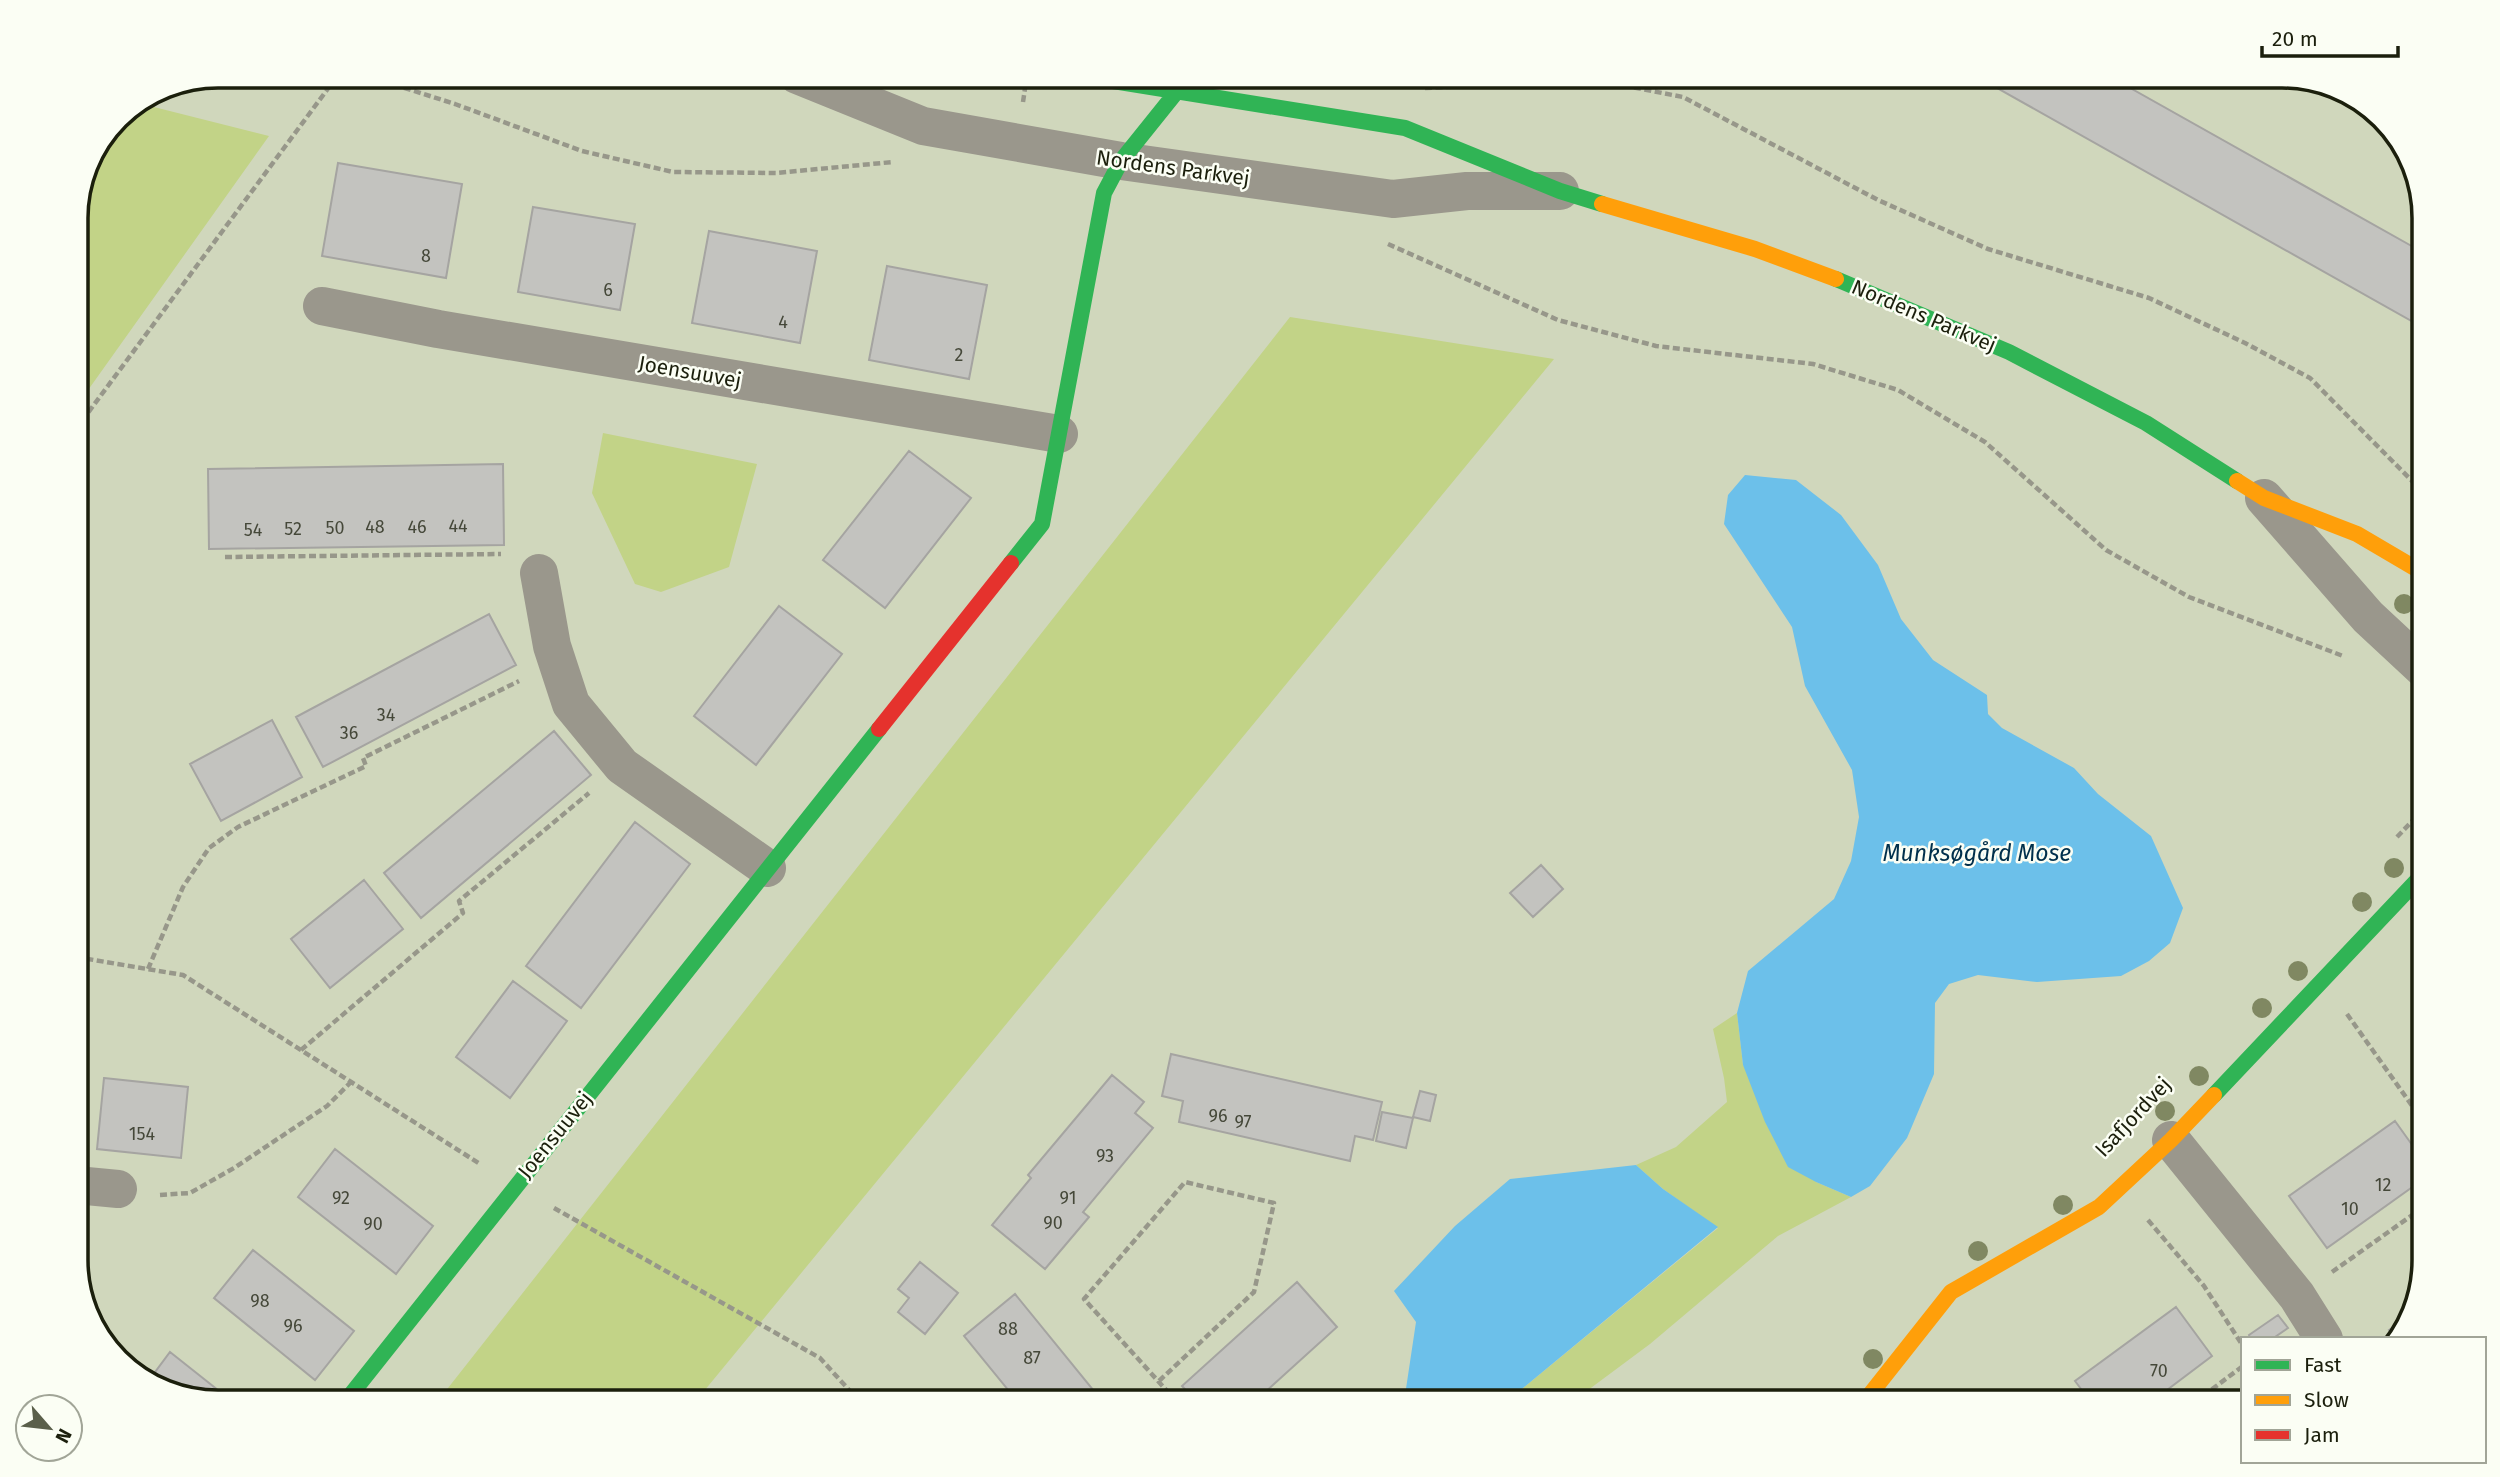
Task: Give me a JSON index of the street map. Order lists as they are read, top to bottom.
{
  "streets": {
    "street": ["Nordens Parkvej", "Joensuuvej", "Isafjordvej"]
  },
  "crossings": [
    ["Nordens Parkvej", "Joensuuvej"]
  ],
  "water": ["Munksøgård Mose"],
  "house_numbers": [
    "8",
    "6",
    "4",
    "2",
    "44",
    "48",
    "46",
    "50",
    "52",
    "54",
    "34",
    "36",
    "96",
    "97",
    "154",
    "93",
    "12",
    "92",
    "91",
    "10",
    "90",
    "90",
    "98",
    "96",
    "88",
    "87",
    "70"
  ],
  "legend": ["Fast", "Slow", "Jam"],
  "scale_bar": "20 m",
  "north": "bottom right"
}
